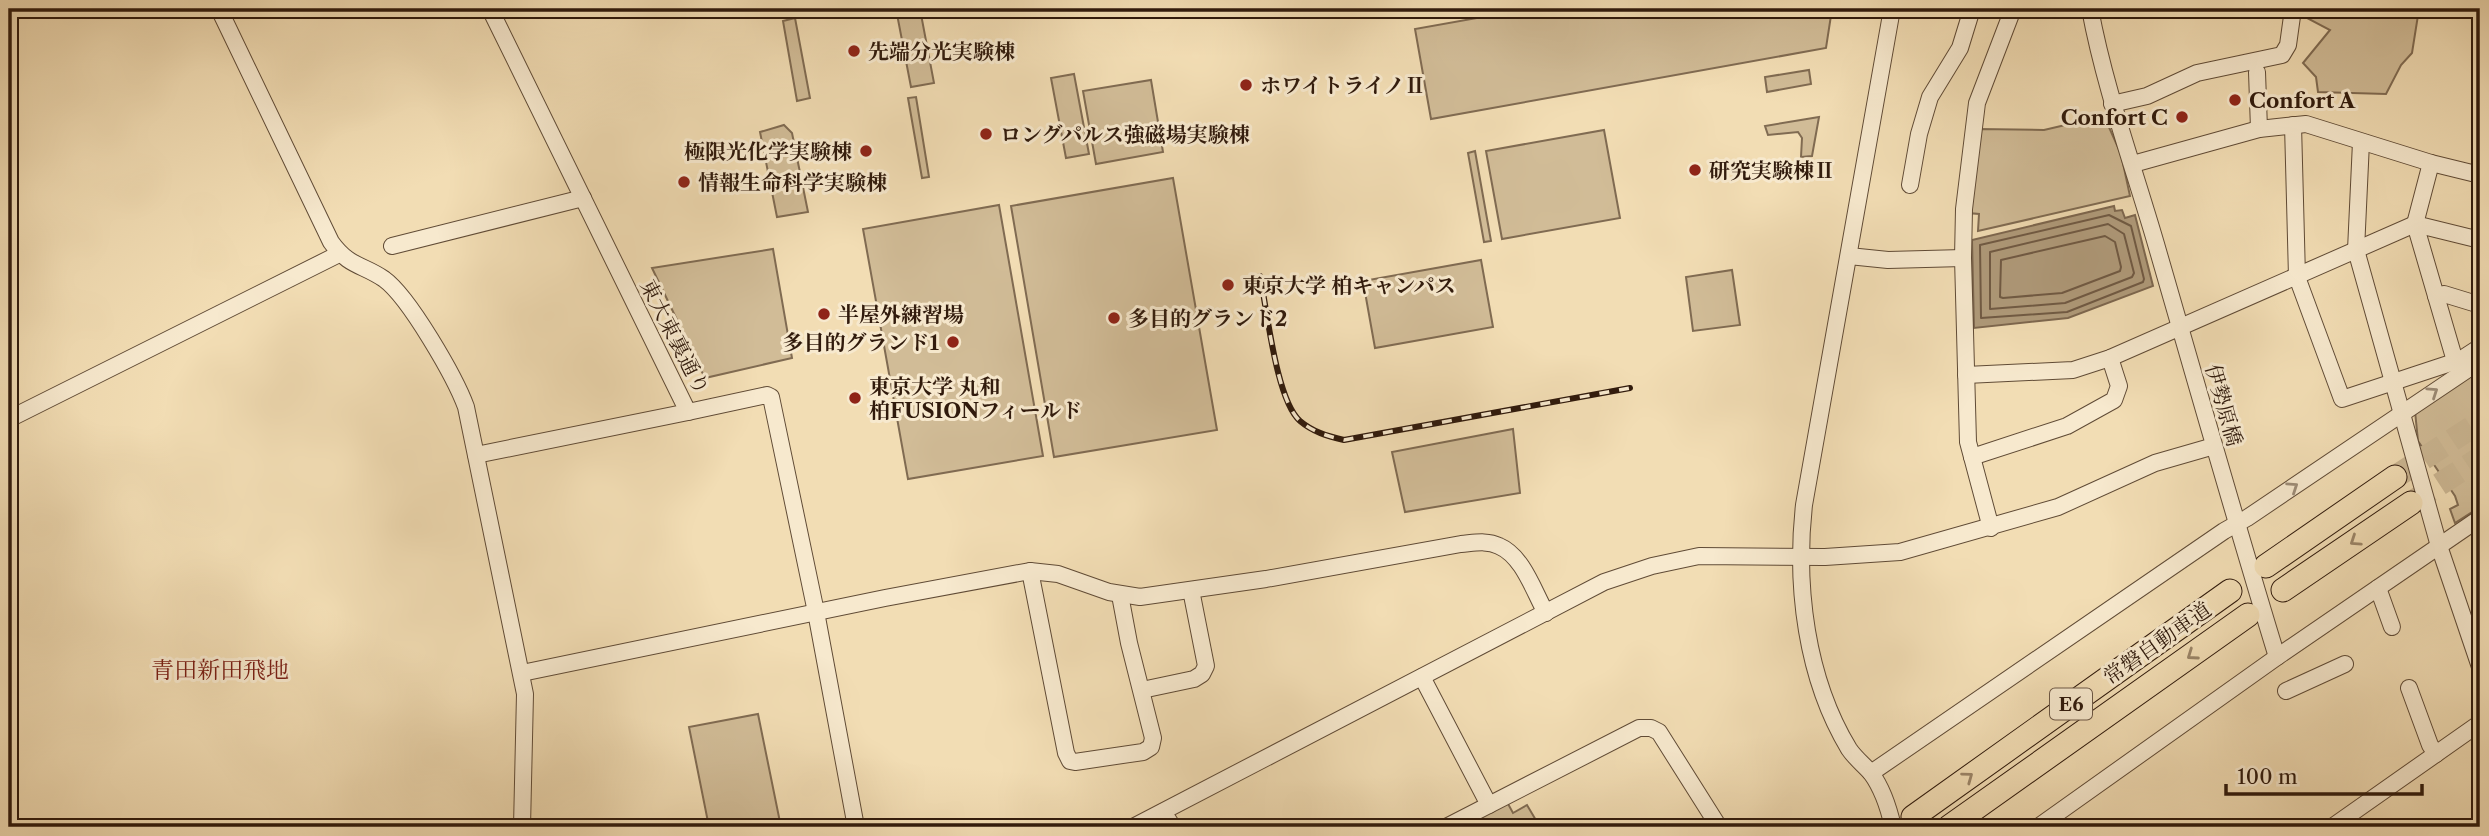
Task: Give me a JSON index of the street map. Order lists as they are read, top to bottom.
{
  "streets": {
    "highway": ["常磐自動車道", "E6"],
    "street": ["東大東裏通り", "伊勢原橋"]
  },
  "districts": ["青田新田飛地"],
  "places": [
    "先端分光実験棟",
    "ホワイトライノⅡ",
    "Confort A",
    "Confort C",
    "ロングパルス強磁場実験棟",
    "極限光化学実験棟",
    "研究実験棟Ⅱ",
    "情報生命科学実験棟",
    "東京大学 柏キャンパス",
    "半屋外練習場",
    "多目的グランド2",
    "多目的グランド1",
    "東京大学 丸和 柏FUSIONフィールド"
  ],
  "scale_bar": "100 m"
}
